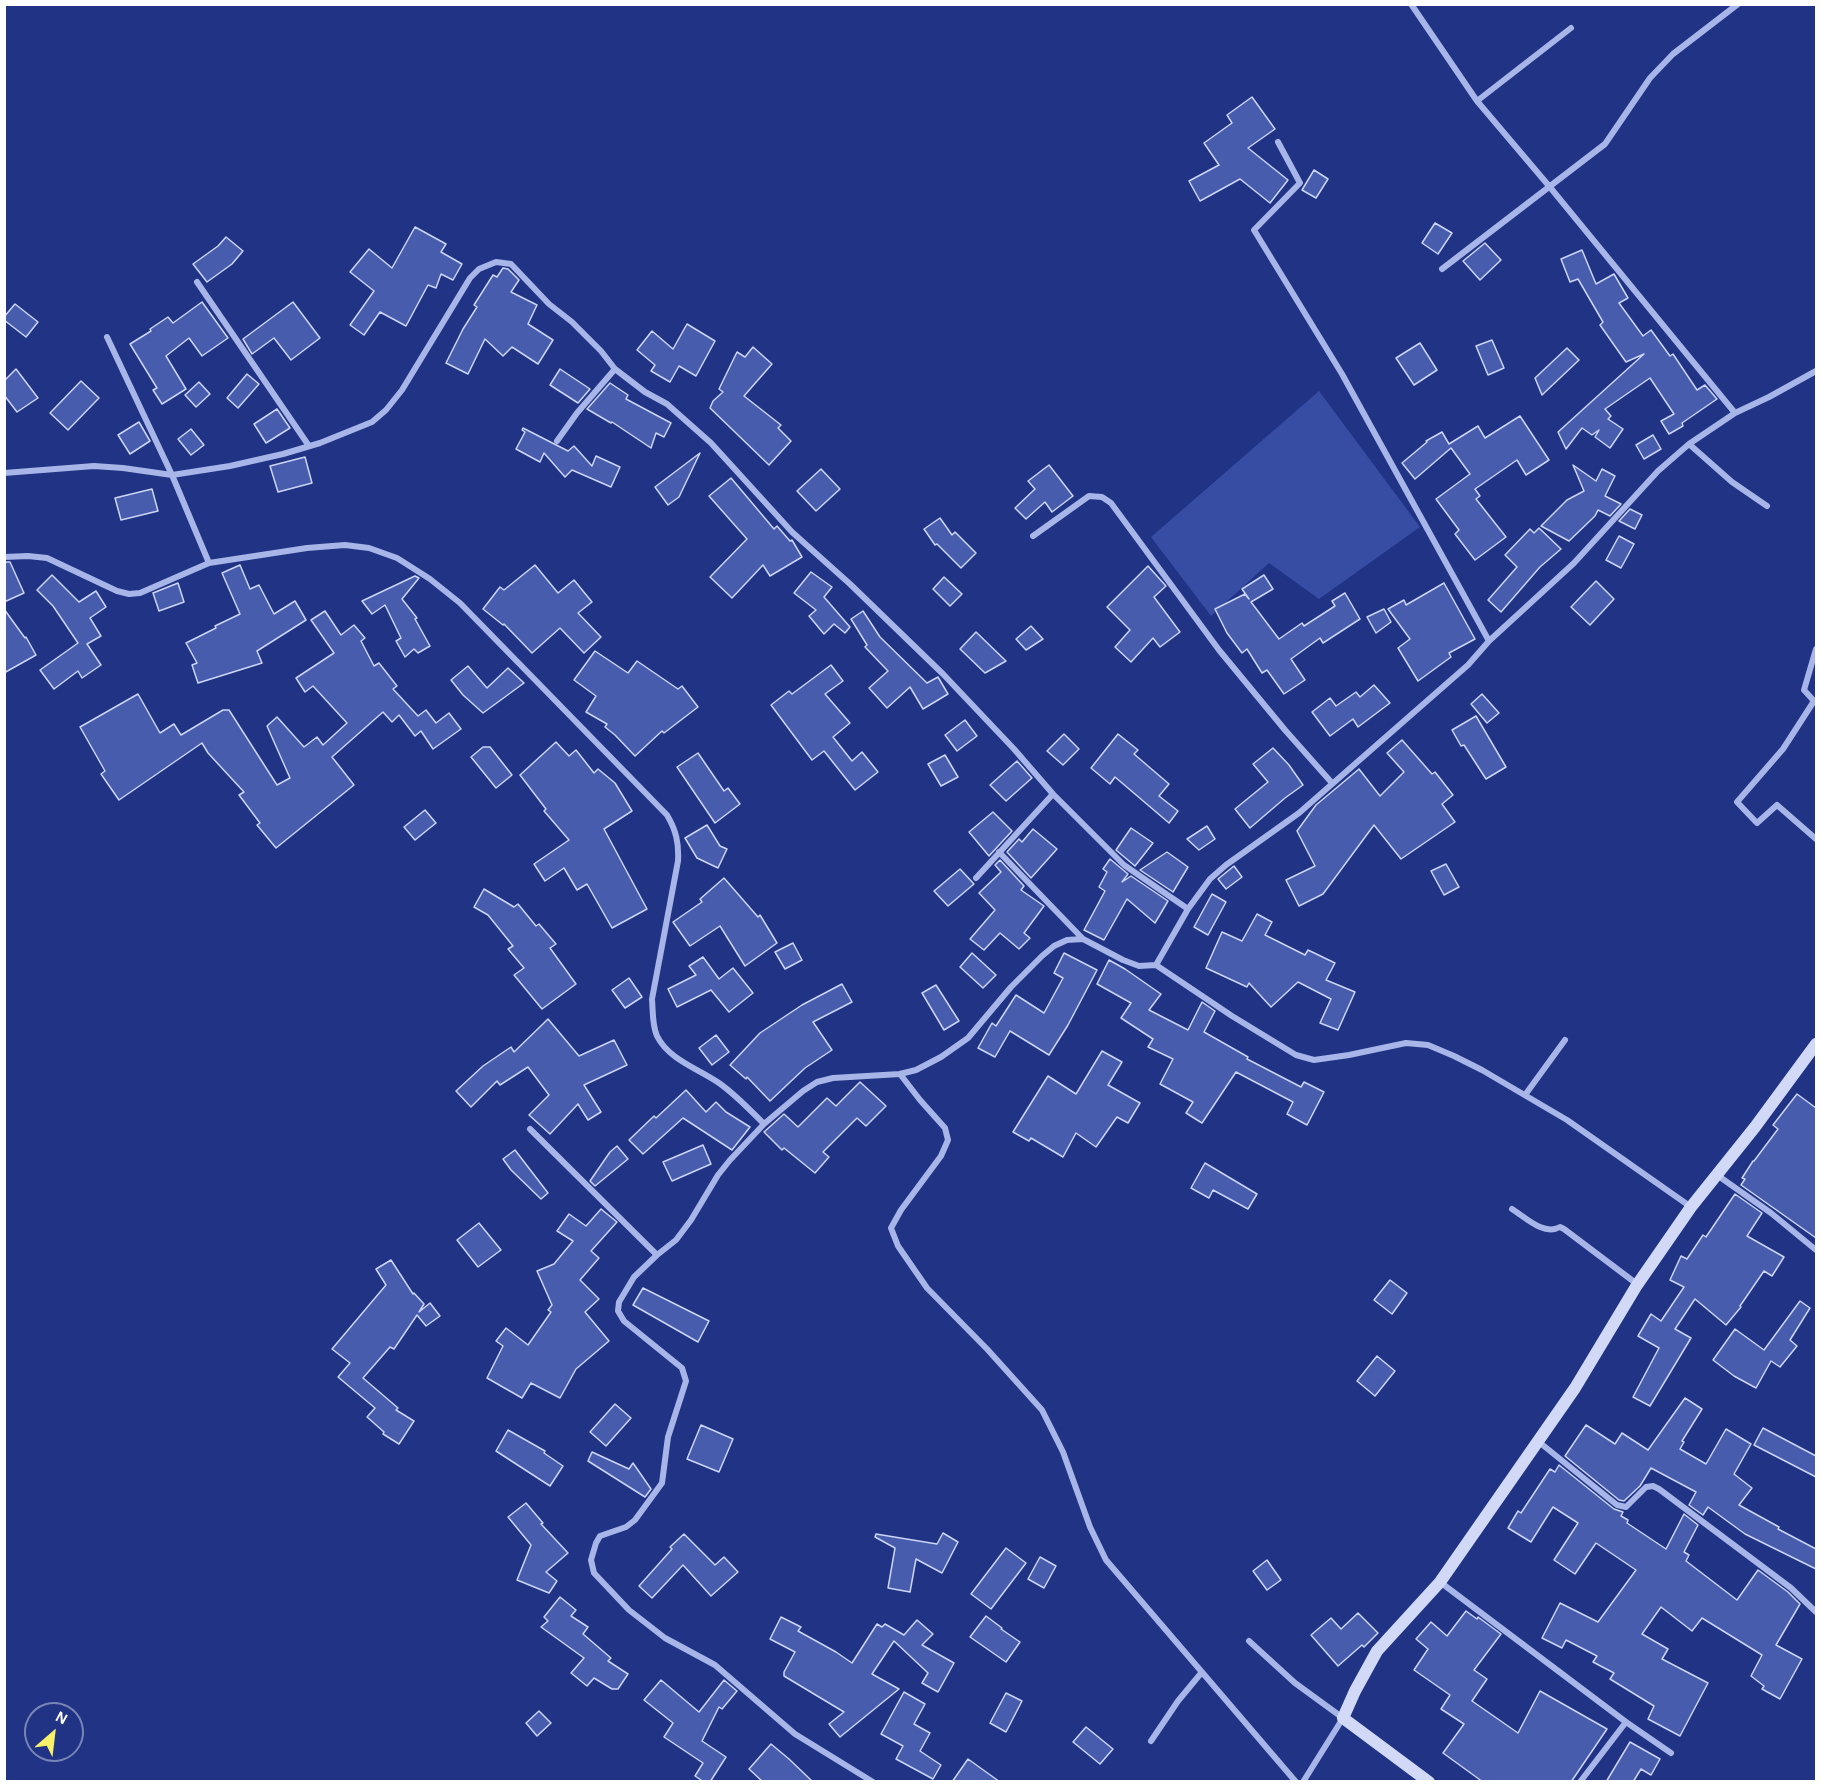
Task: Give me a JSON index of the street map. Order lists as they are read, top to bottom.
{
  "north": "top right"
}
